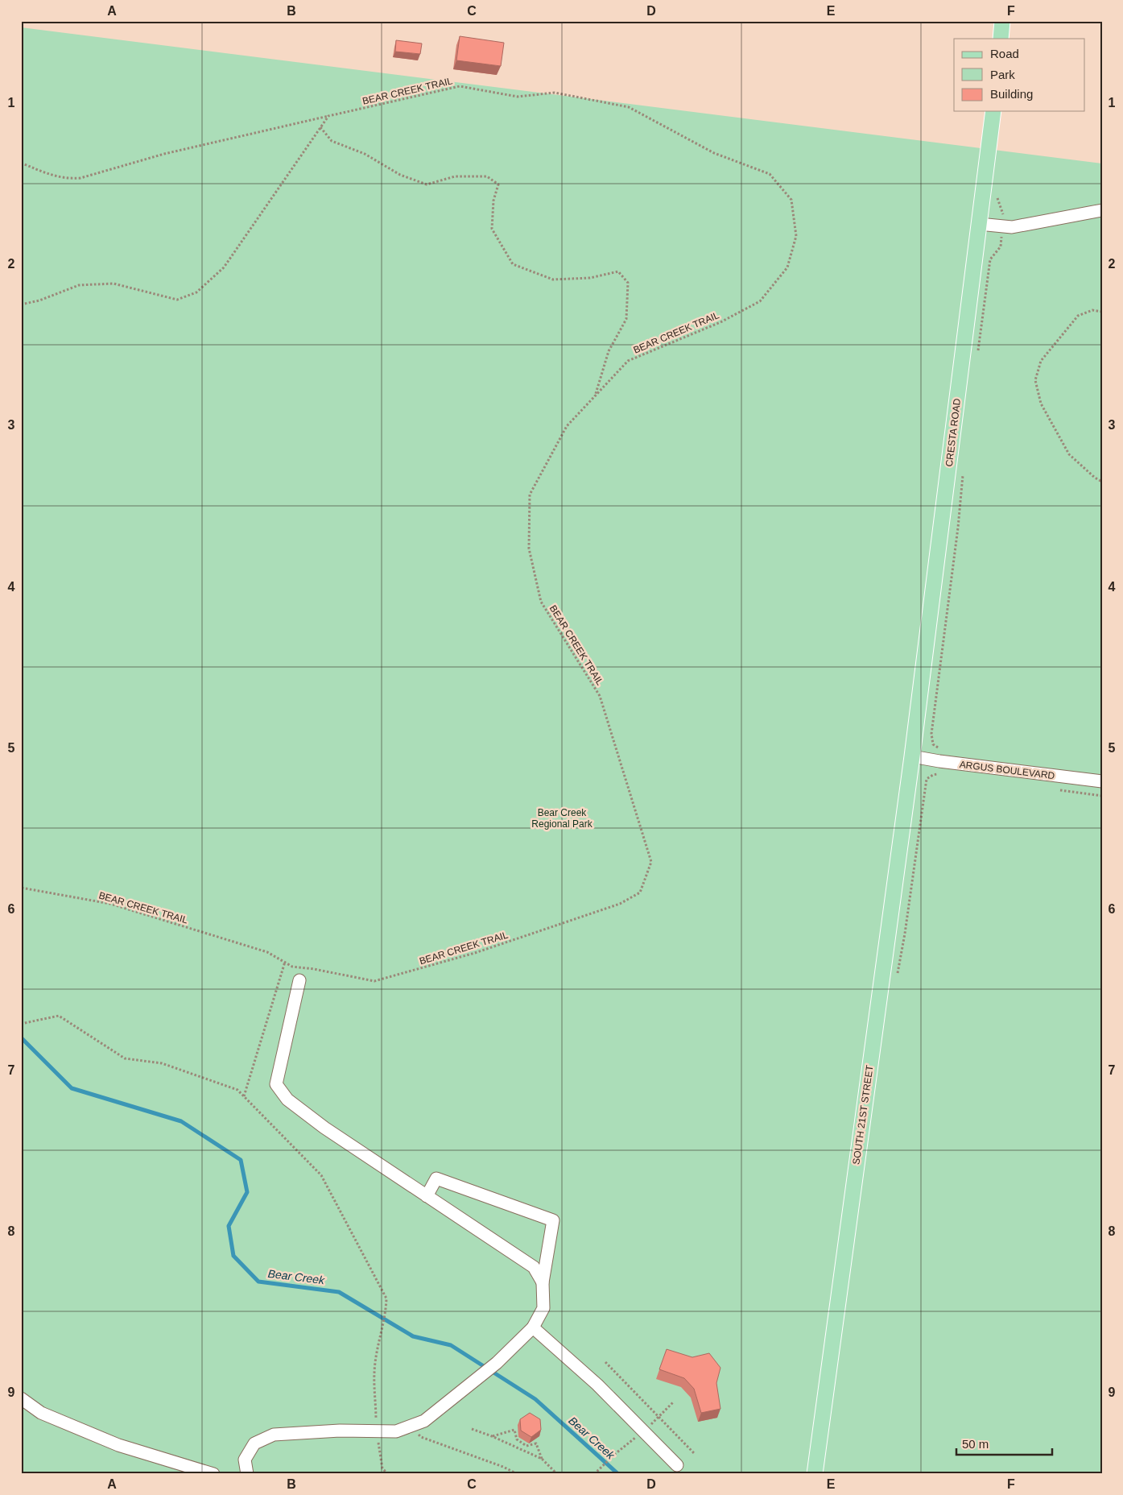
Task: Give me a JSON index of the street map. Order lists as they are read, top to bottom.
{
  "streets": {
    "main road": ["CRESTA ROAD", "SOUTH 21ST STREET"],
    "street": ["ARGUS BOULEVARD"],
    "path": ["BEAR CREEK TRAIL"]
  },
  "crossings": [
    ["CRESTA ROAD", "ARGUS BOULEVARD"],
    ["CRESTA ROAD", "SOUTH 21ST STREET"],
    ["ARGUS BOULEVARD", "SOUTH 21ST STREET"]
  ],
  "water": ["Bear Creek"],
  "parks": ["Bear Creek Regional Park"],
  "legend": ["Road", "Park", "Building"],
  "scale_bar": "50 m",
  "grid": {
    "columns": [
      "A",
      "B",
      "C",
      "D",
      "E",
      "F"
    ],
    "rows": [
      "1",
      "2",
      "3",
      "4",
      "5",
      "6",
      "7",
      "8",
      "9"
    ]
  }
}
